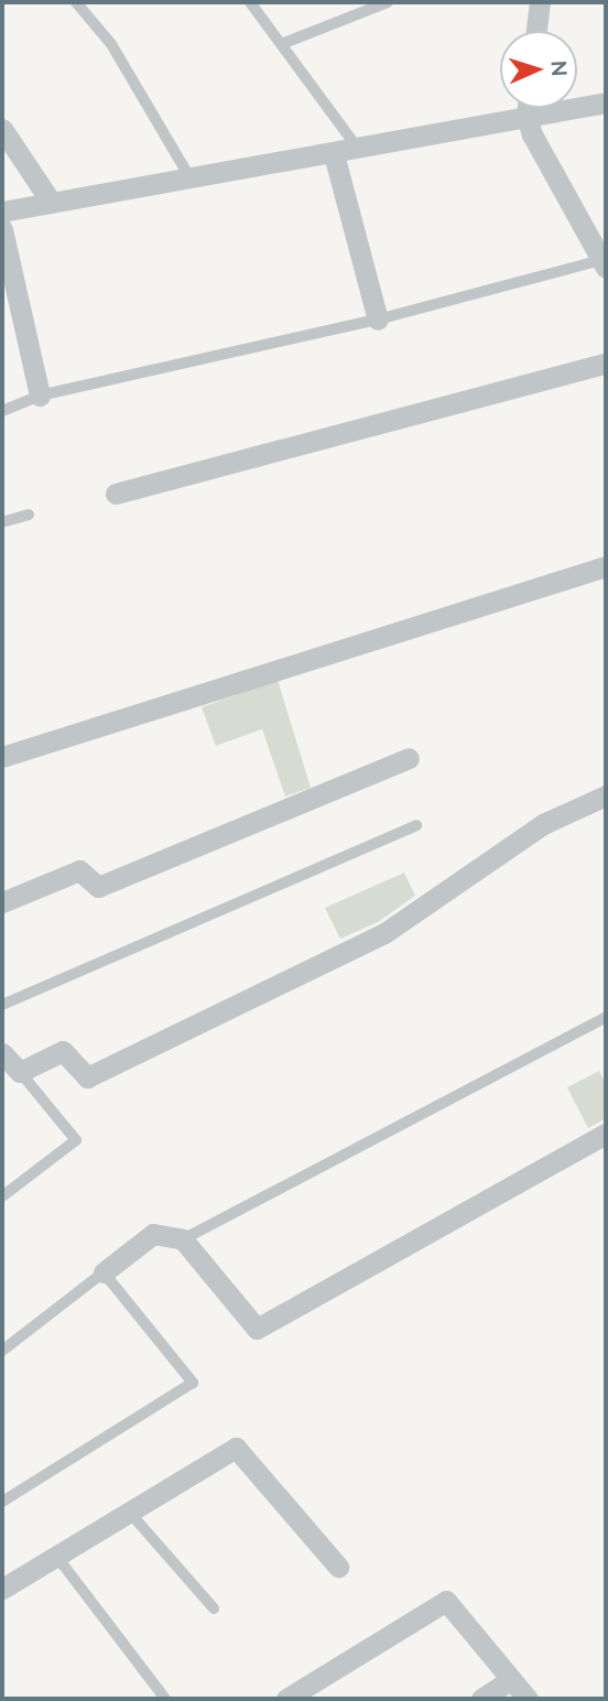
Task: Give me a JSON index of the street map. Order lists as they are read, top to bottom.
{
  "north": "right"
}
